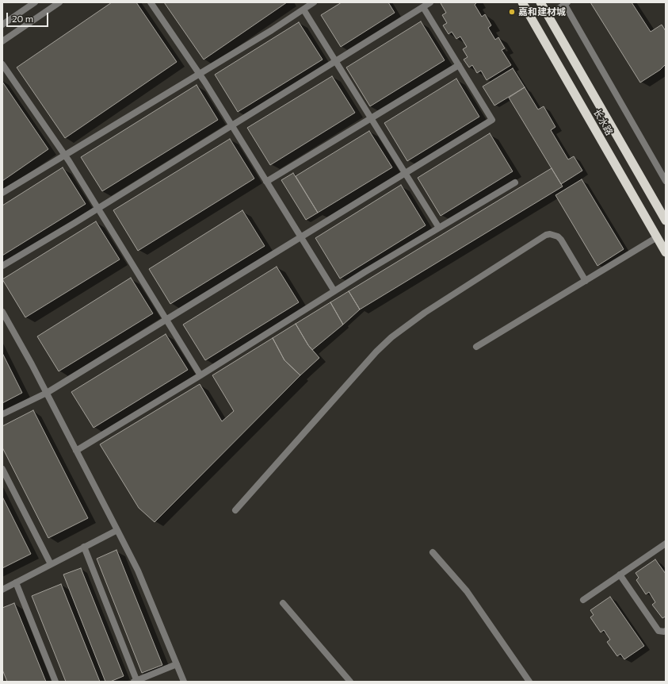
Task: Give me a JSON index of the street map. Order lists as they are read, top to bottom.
{
  "streets": {
    "highway": ["长水路"]
  },
  "places": ["嘉和建材城"],
  "scale_bar": "20 m"
}
